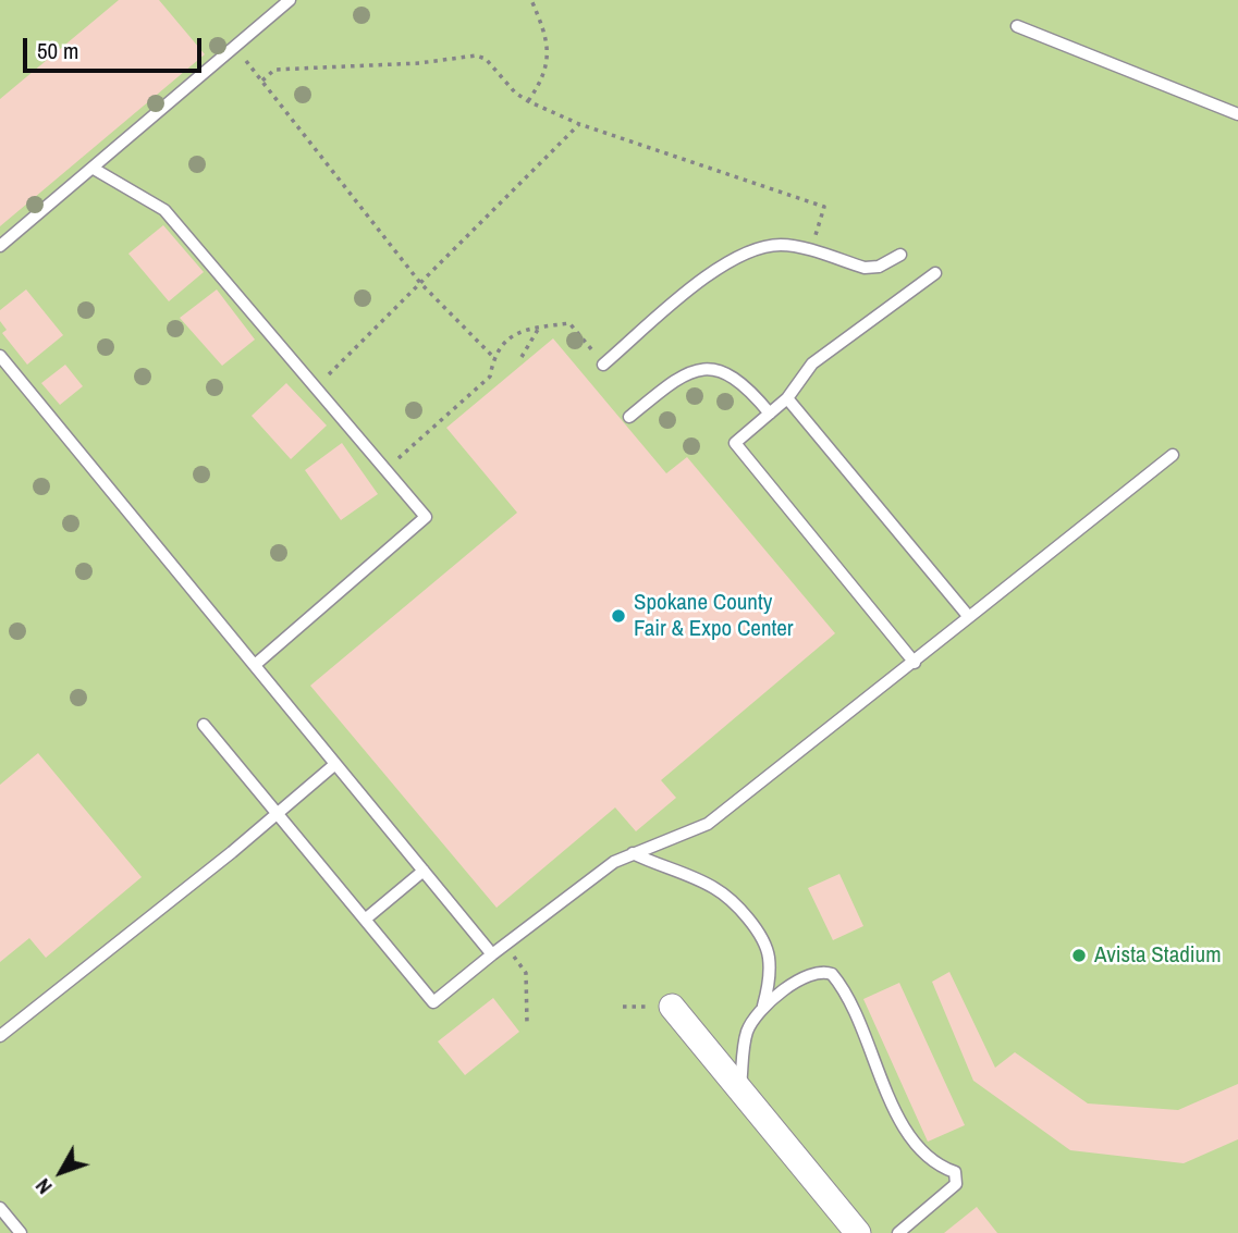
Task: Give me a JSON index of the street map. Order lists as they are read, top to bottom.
{
  "places": ["Spokane County Fair & Expo Center", "Avista Stadium"],
  "scale_bar": "50 m",
  "north": "bottom left"
}
